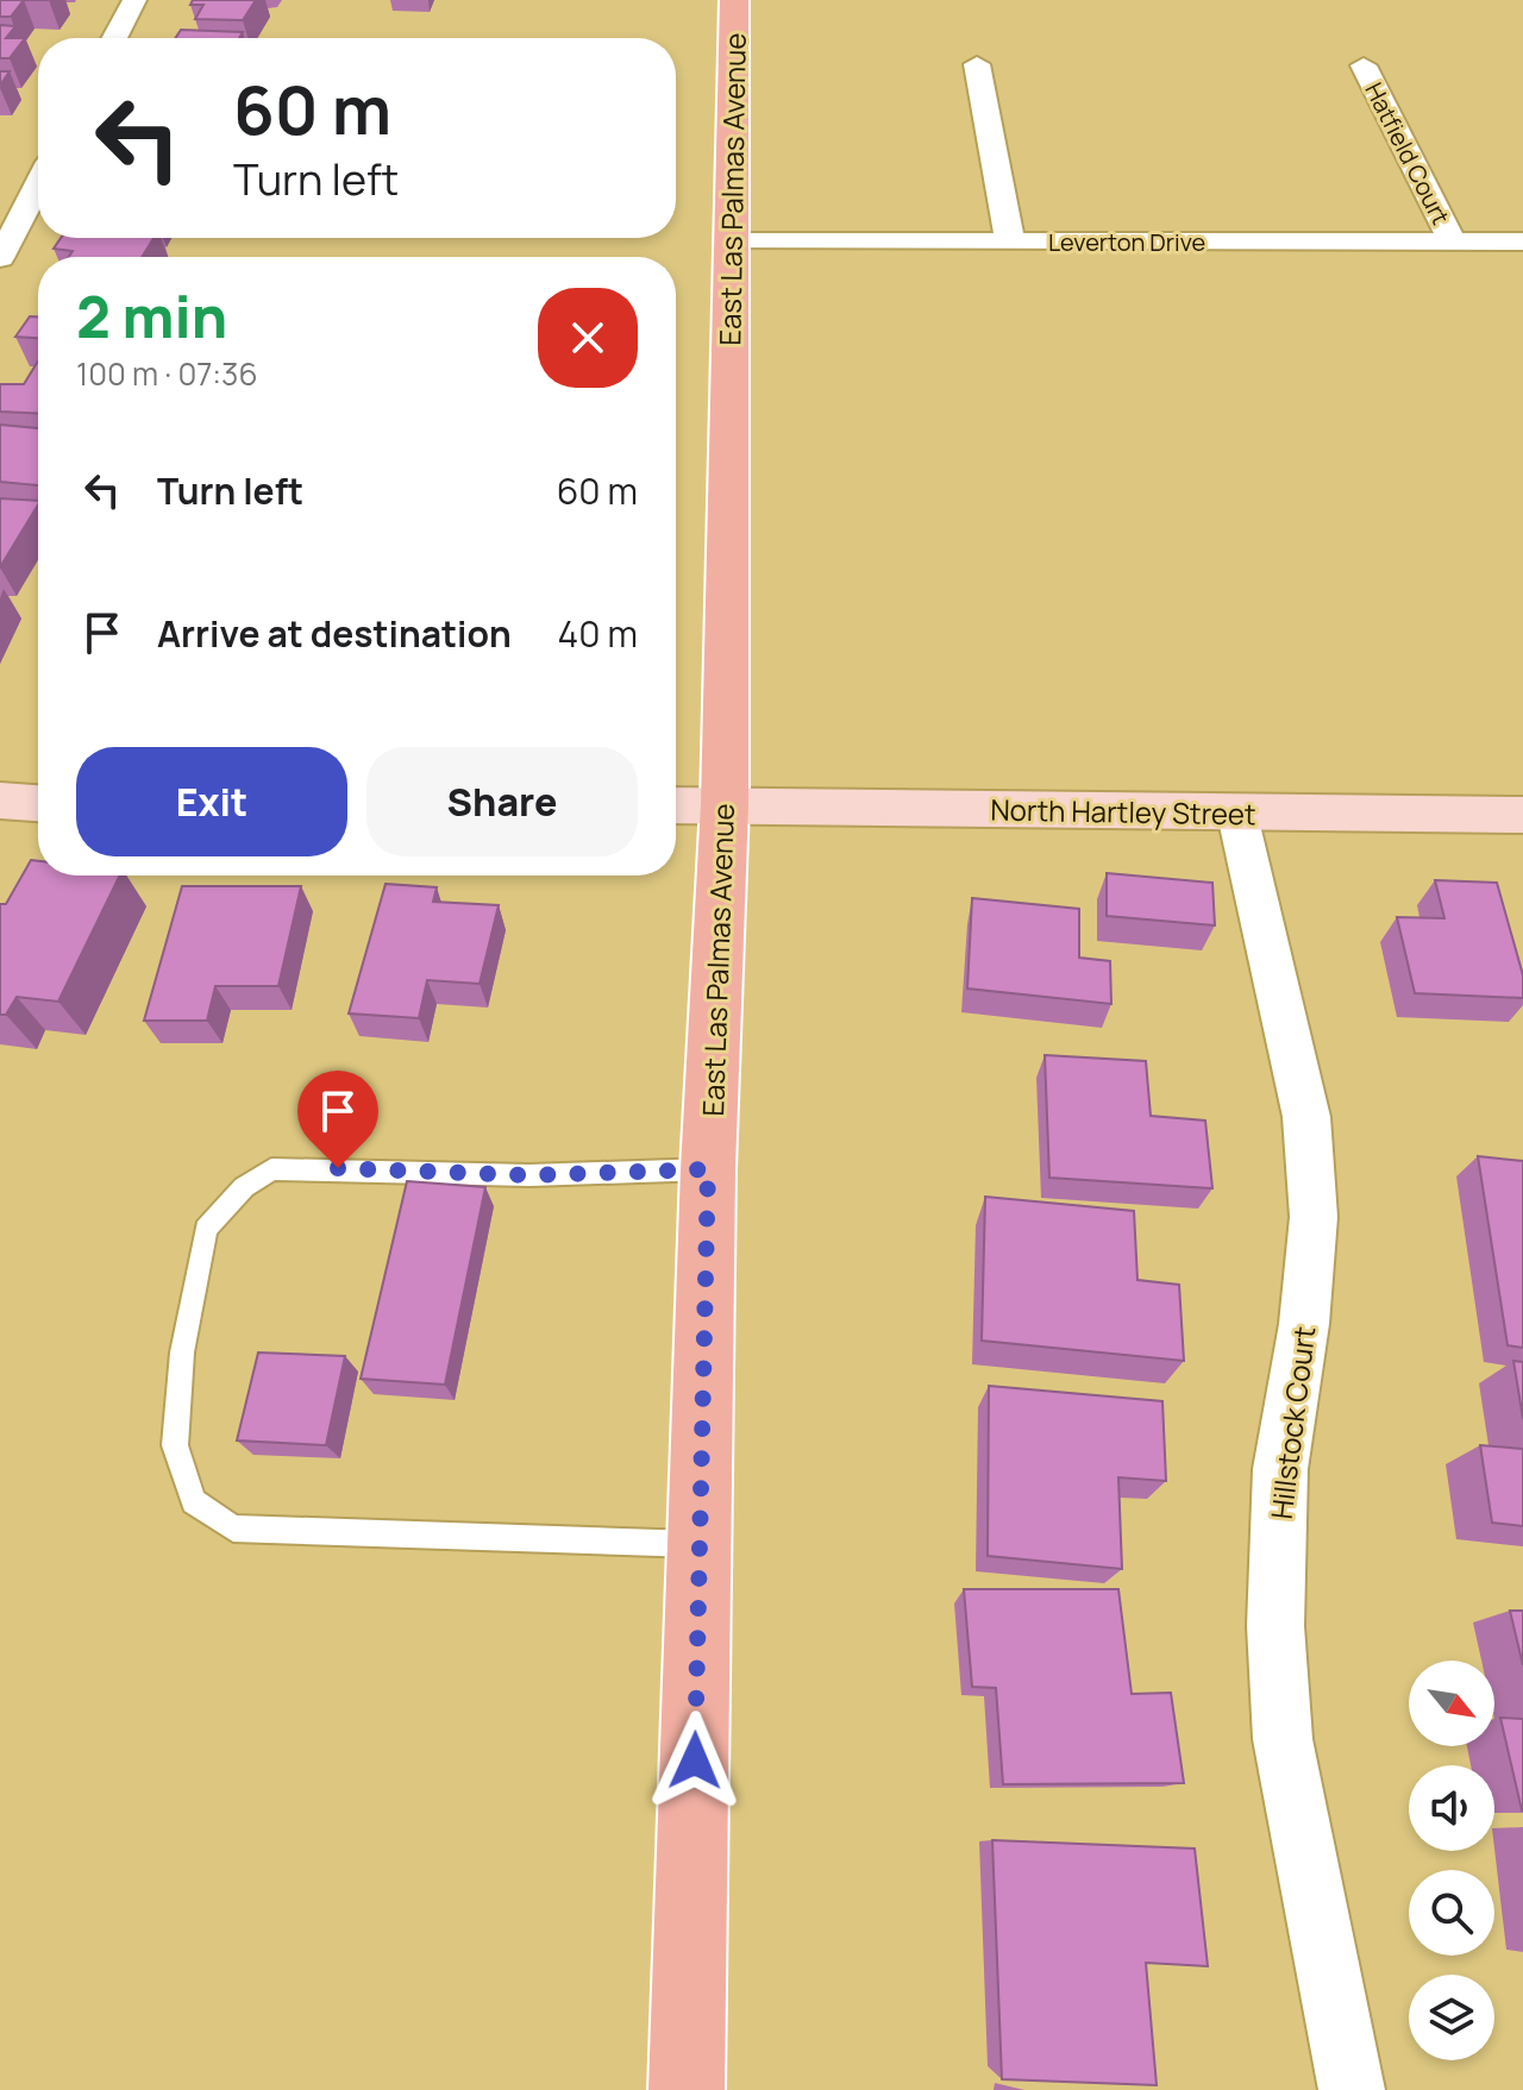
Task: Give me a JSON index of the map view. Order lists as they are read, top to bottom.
{
  "streets": {
    "main road": ["East Las Palmas Avenue"],
    "street": [
      "Hatfield Court",
      "Leverton Drive",
      "North Hartley Street",
      "Hillstock Court"
    ]
  },
  "crossings": [
    ["Hatfield Court", "Leverton Drive"],
    ["East Las Palmas Avenue", "Leverton Drive"],
    ["East Las Palmas Avenue", "North Hartley Street"],
    ["North Hartley Street", "Hillstock Court"]
  ],
  "north": "bottom right",
  "page": {
    "turn": ["60 m", "Turn left"],
    "heading": ["2 min", "100 m · 07:36"],
    "list": [
      {
        "name": "Turn left",
        "value": "60 m"
      },
      {
        "name": "Arrive at destination",
        "value": "40 m"
      }
    ],
    "buttons": ["Exit", "Share"]
  }
}
